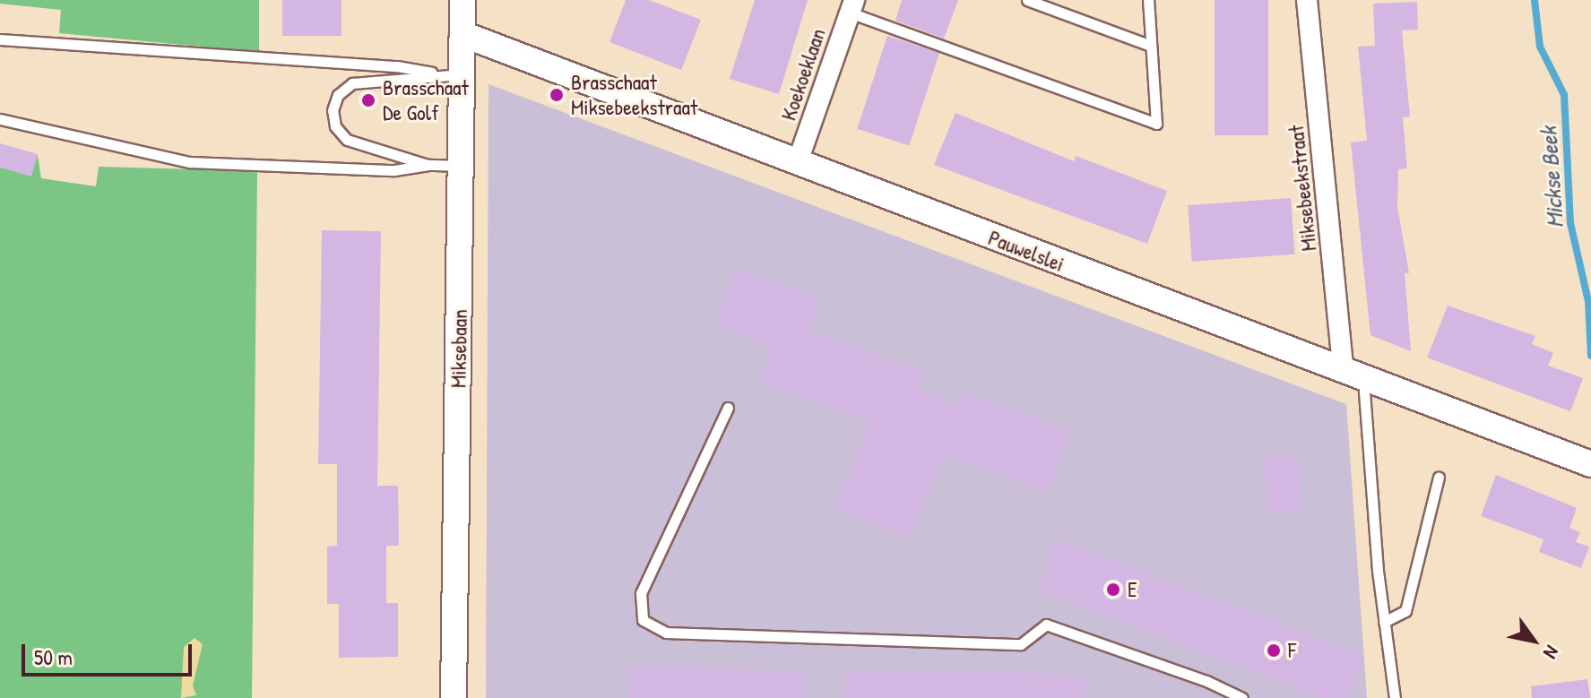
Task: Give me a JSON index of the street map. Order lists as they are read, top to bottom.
{
  "streets": {
    "street": [
      "Koekoeklaan",
      "Miksebeekstraat",
      "Pauwelslei",
      "Miksebaan"
    ]
  },
  "crossings": [
    ["Koekoeklaan", "Pauwelslei"],
    ["Miksebeekstraat", "Pauwelslei"],
    ["Pauwelslei", "Miksebaan"]
  ],
  "water": ["Mickse Beek"],
  "places": [
    "Brasschaat Miksebeekstraat",
    "Brasschaat De Golf",
    "E",
    "F"
  ],
  "scale_bar": "50 m",
  "north": "bottom right"
}
